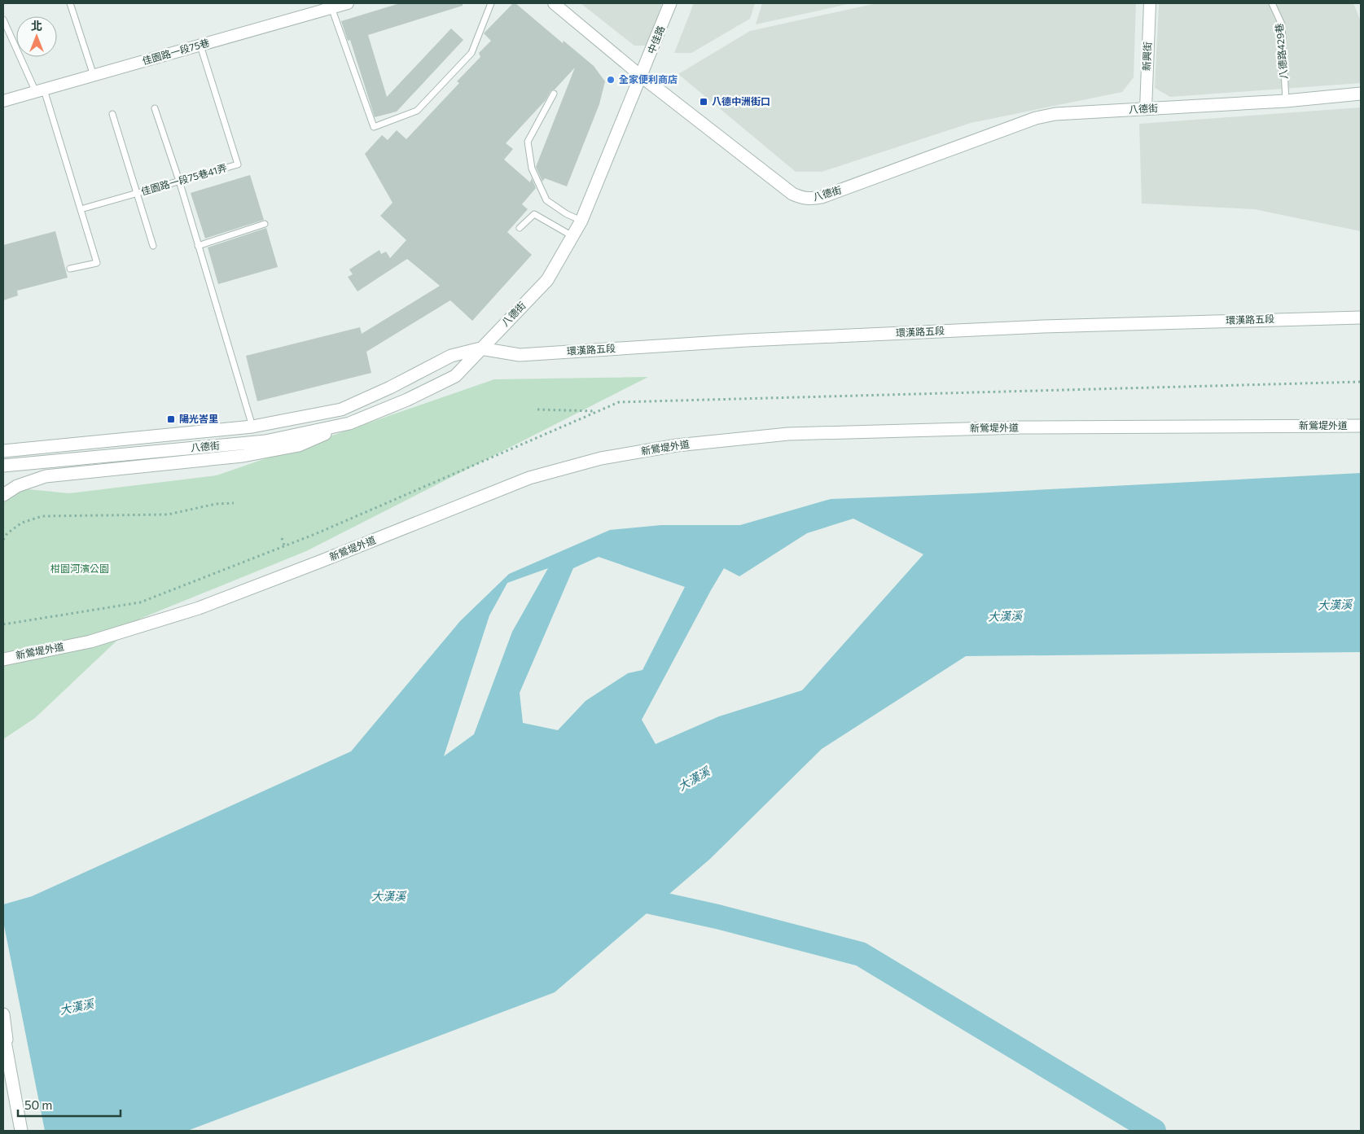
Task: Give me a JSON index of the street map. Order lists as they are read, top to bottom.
{
  "streets": {
    "street": [
      "中佳路",
      "佳園路一段75巷",
      "新興街",
      "八德街",
      "環漢路五段",
      "新鶯堤外道"
    ],
    "lane": ["八德路429巷", "佳園路一段75巷41弄"]
  },
  "crossings": [
    ["中佳路", "八德街"],
    ["八德路429巷", "八德街"],
    ["佳園路一段75巷", "佳園路一段75巷41弄"],
    ["新興街", "八德街"],
    ["八德街", "環漢路五段"]
  ],
  "water": ["大漢溪"],
  "parks": ["柑園河濱公園"],
  "places": {
    "other": ["全家便利商店"],
    "transit": ["八德中洲街口", "陽光峇里"]
  },
  "scale_bar": "50 m",
  "north": "top"
}
